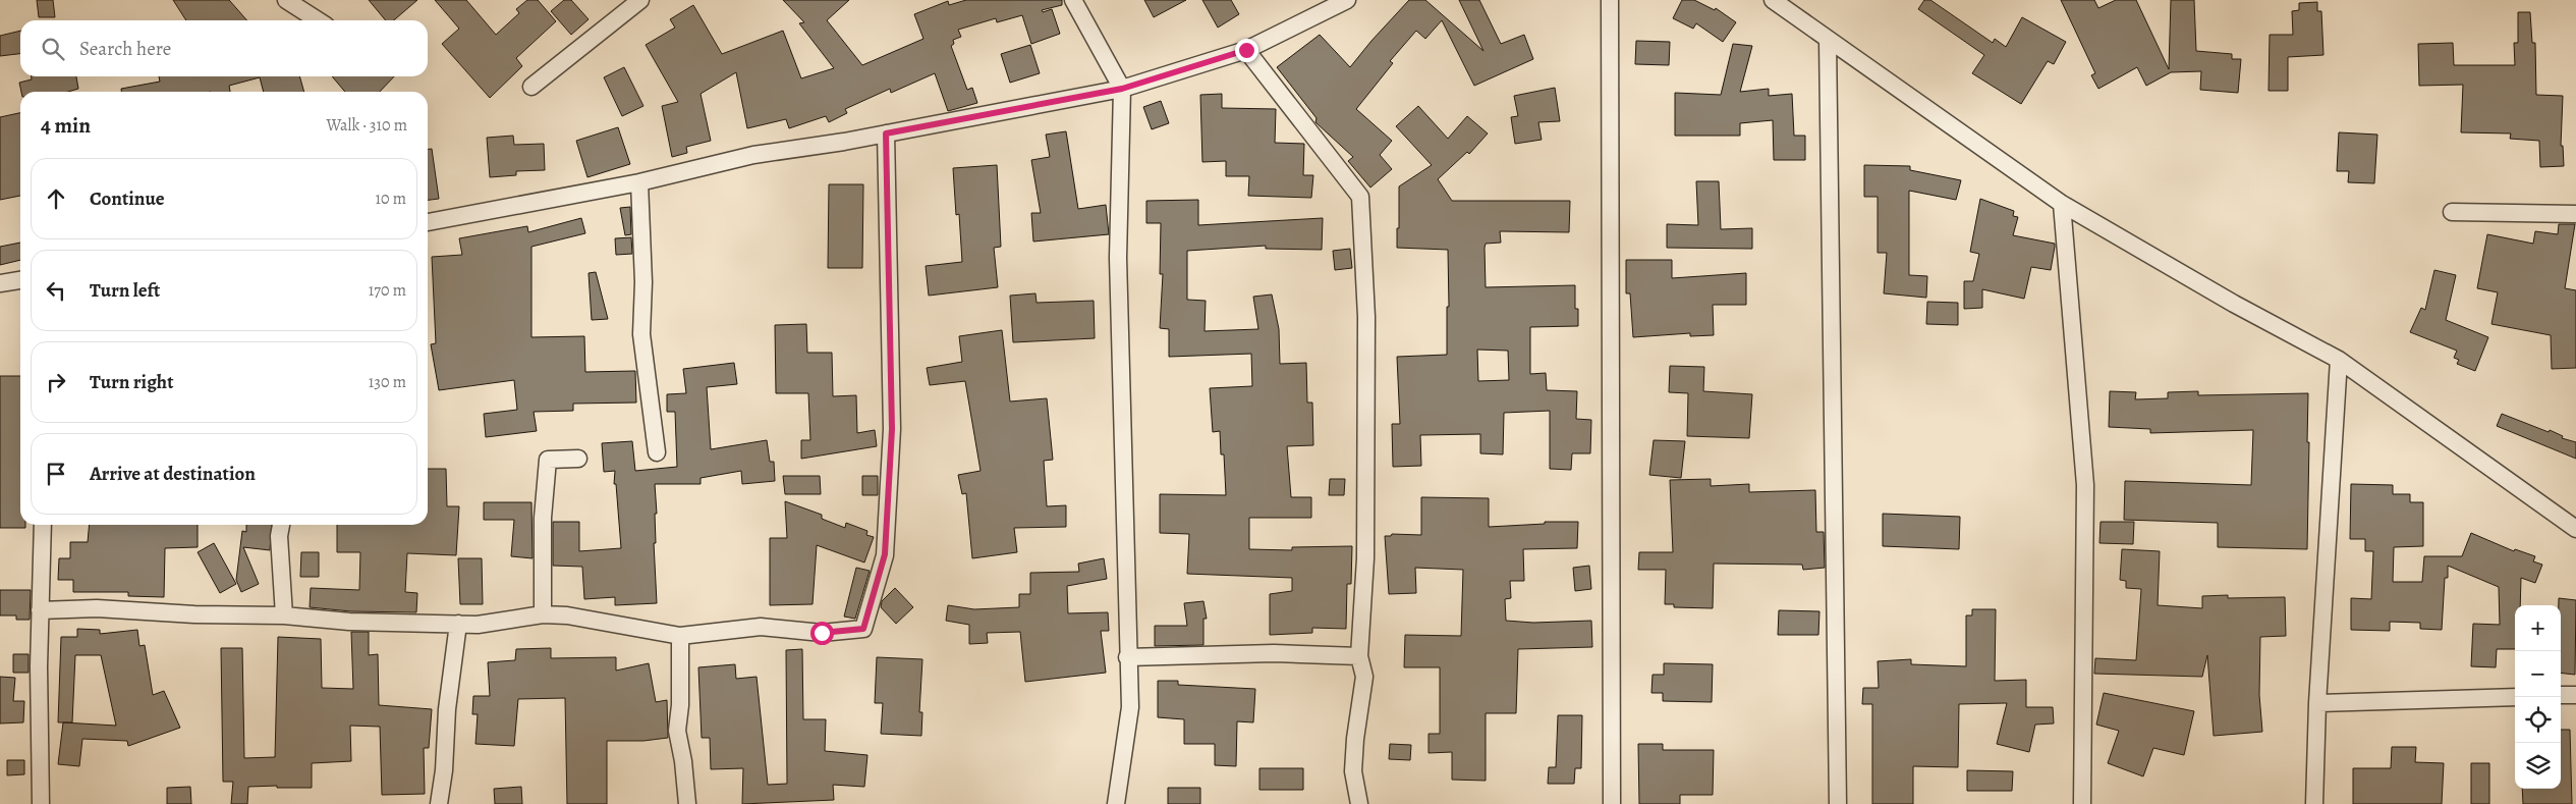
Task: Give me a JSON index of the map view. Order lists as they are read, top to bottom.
{
  "page": {
    "search": "Search here",
    "heading": ["4 min", "Walk · 310 m"],
    "list": [
      ["Continue", "10 m"],
      ["Turn left", "170 m"],
      ["Turn right", "130 m"],
      "Arrive at destination"
    ],
    "map_buttons": ["+", "−"]
  }
}
